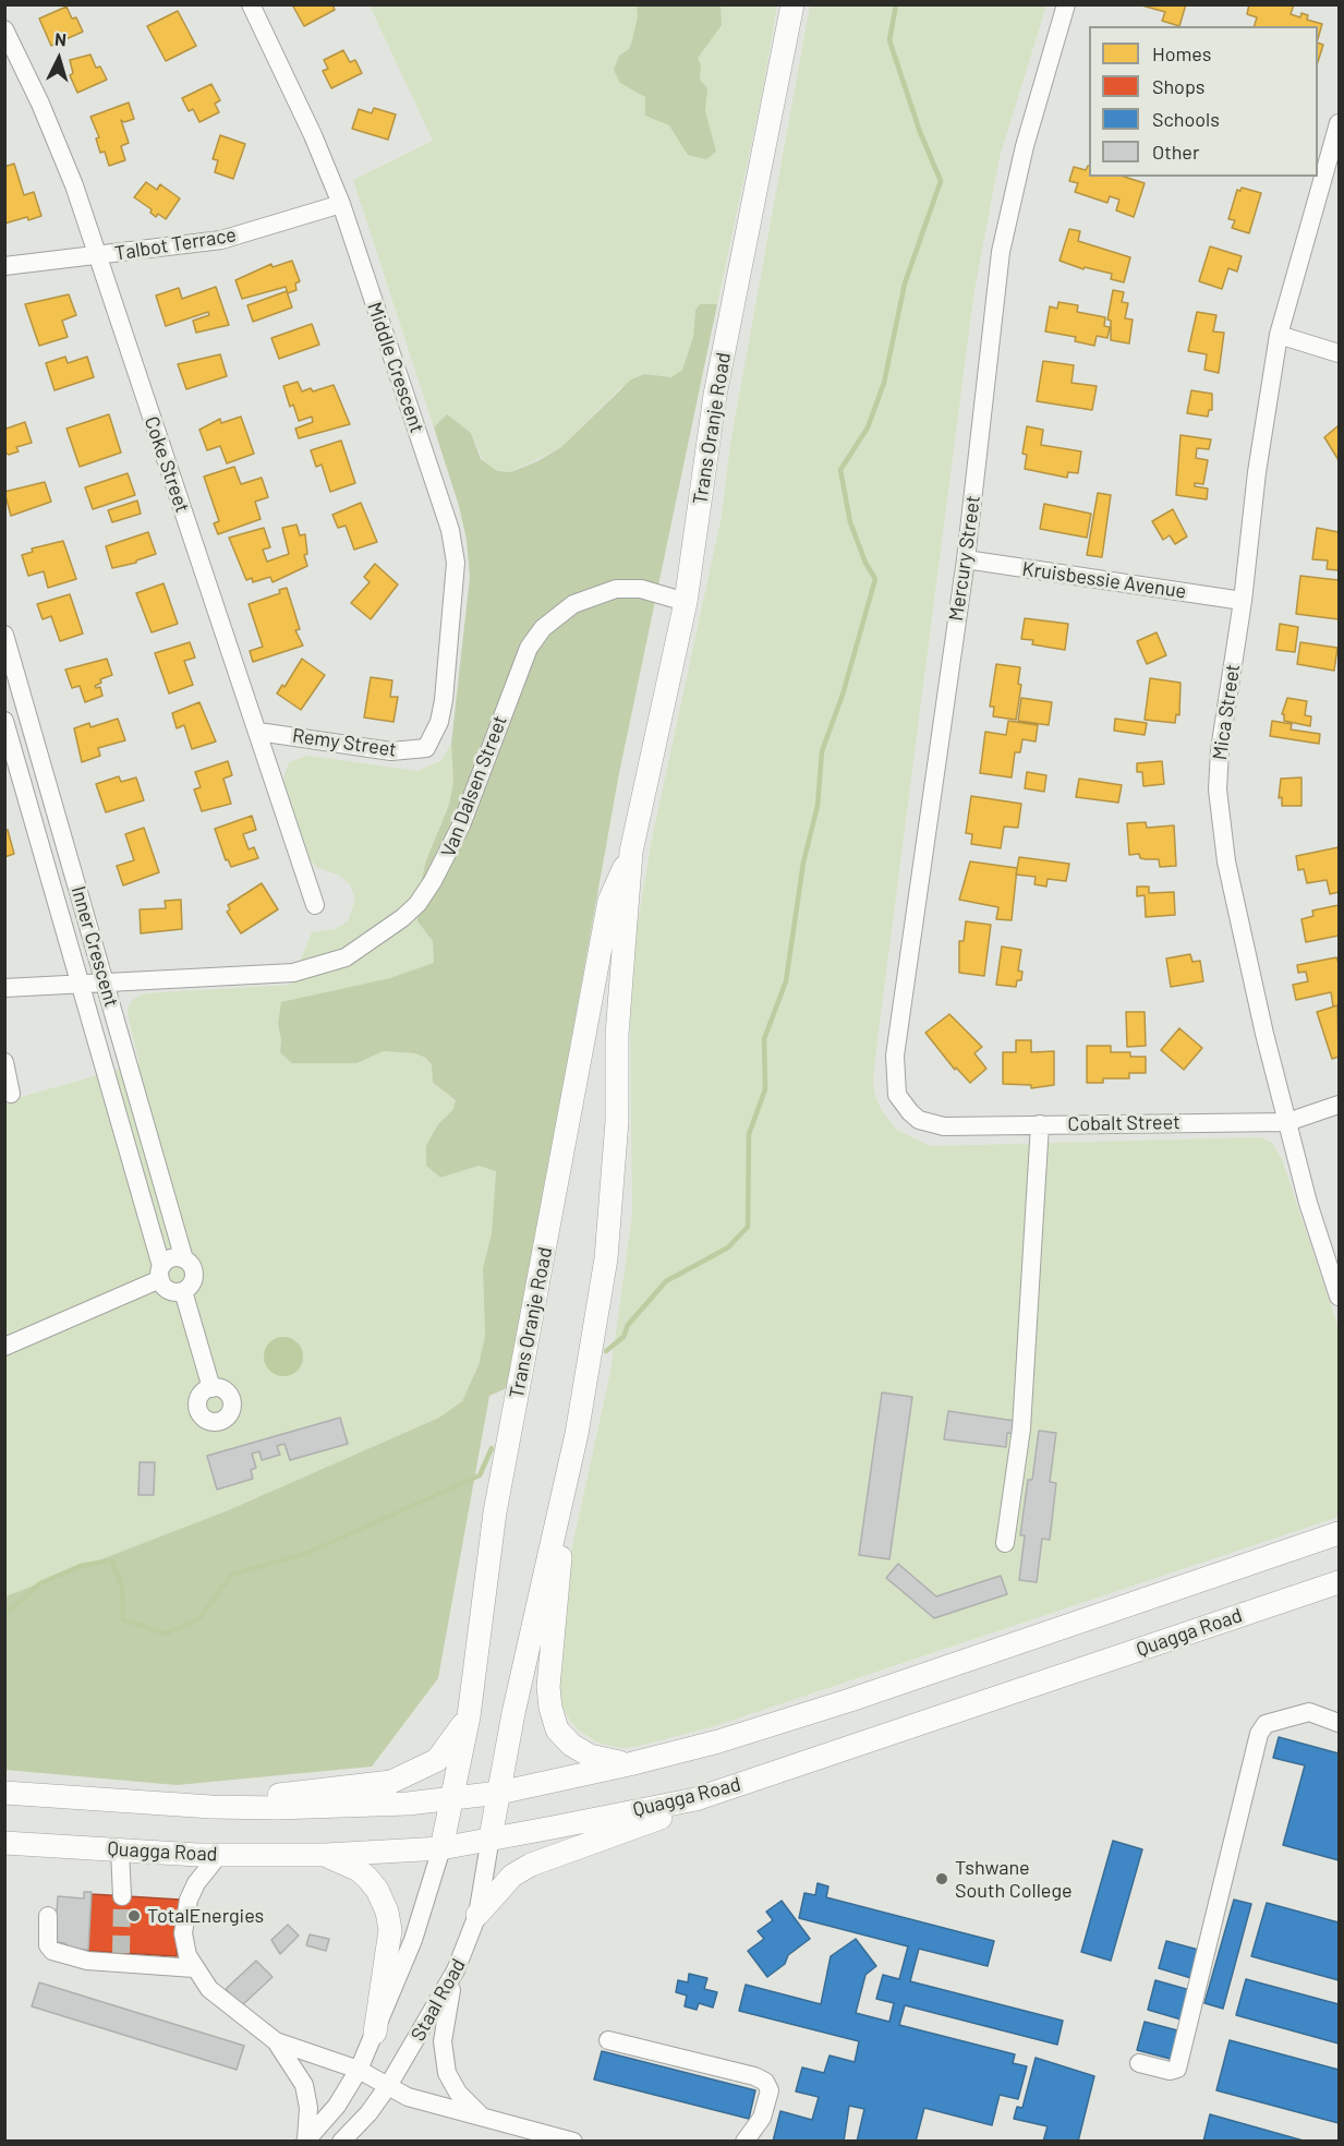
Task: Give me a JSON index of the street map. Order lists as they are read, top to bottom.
{
  "streets": {
    "main road": ["Trans Oranje Road", "Quagga Road"],
    "street": [
      "Talbot Terrace",
      "Middle Crescent",
      "Coke Street",
      "Mercury Street",
      "Kruisbessie Avenue",
      "Mica Street",
      "Remy Street",
      "Van Dalsen Street",
      "Inner Crescent",
      "Cobalt Street",
      "Staal Road"
    ]
  },
  "crossings": [
    ["Talbot Terrace", "Middle Crescent"],
    ["Talbot Terrace", "Coke Street"],
    ["Middle Crescent", "Remy Street"],
    ["Trans Oranje Road", "Van Dalsen Street"],
    ["Trans Oranje Road", "Quagga Road"],
    ["Trans Oranje Road", "Staal Road"],
    ["Coke Street", "Remy Street"],
    ["Mercury Street", "Kruisbessie Avenue"],
    ["Mercury Street", "Cobalt Street"],
    ["Kruisbessie Avenue", "Mica Street"],
    ["Mica Street", "Cobalt Street"],
    ["Van Dalsen Street", "Inner Crescent"],
    ["Quagga Road", "Staal Road"]
  ],
  "places": ["Tshwane South College", "TotalEnergies"],
  "legend": [
    "Homes",
    "Shops",
    "Schools",
    "Other"
  ],
  "north": "top"
}
